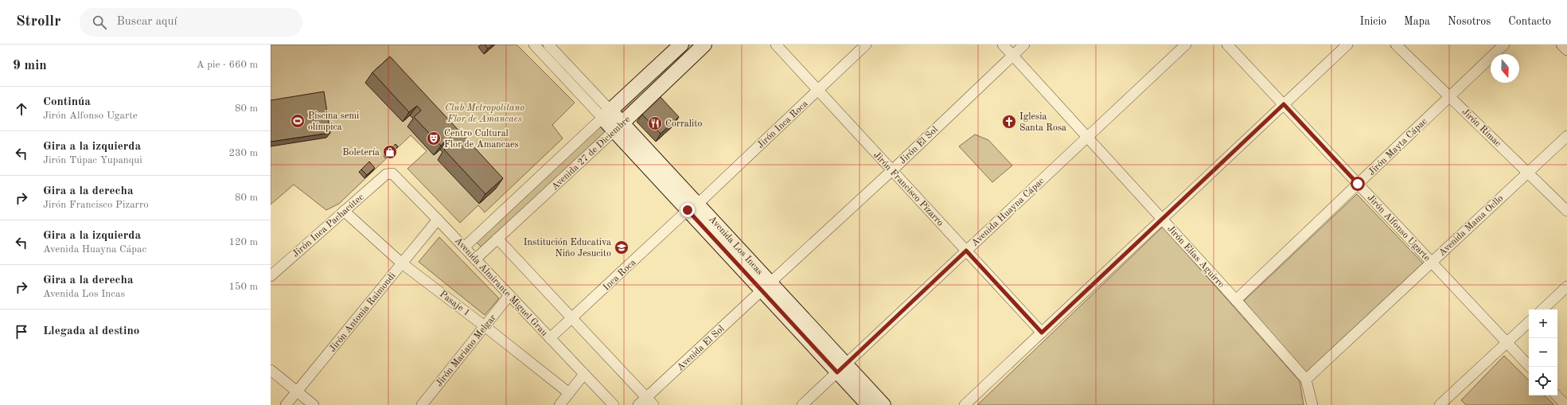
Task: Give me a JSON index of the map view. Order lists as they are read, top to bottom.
{
  "streets": {
    "street": [
      "Jirón Inca Roca",
      "Jirón Rímac",
      "Jirón El Sol",
      "Jirón Mayta Cápac",
      "Avenida 27 de Diciembre",
      "Jirón Francisco Pizarro",
      "Avenida Huayna Cápac",
      "Jirón Inca Pachacútec",
      "Avenida Mama Ocllo",
      "Jirón Alfonso Ugarte",
      "Avenida Los Incas",
      "Jirón Elías Aguirre",
      "Inca Roca",
      "Avenida Almirante Miguel Grau",
      "Pasaje 1",
      "Jirón Antonia Raimondi",
      "Avenida El Sol",
      "Jirón Mariano Melgar"
    ]
  },
  "crossings": [
    ["Jirón Inca Roca", "Jirón Francisco Pizarro"],
    ["Jirón Inca Roca", "Avenida Los Incas"],
    ["Jirón Inca Roca", "Inca Roca"],
    ["Jirón Rímac", "Jirón Mayta Cápac"],
    ["Jirón Rímac", "Avenida Mama Ocllo"],
    ["Jirón El Sol", "Jirón Francisco Pizarro"],
    ["Jirón El Sol", "Avenida Los Incas"],
    ["Jirón El Sol", "Jirón Elías Aguirre"],
    ["Jirón El Sol", "Avenida El Sol"],
    ["Jirón Mayta Cápac", "Jirón Alfonso Ugarte"],
    ["Jirón Mayta Cápac", "Jirón Elías Aguirre"],
    ["Avenida 27 de Diciembre", "Avenida Los Incas"],
    ["Avenida 27 de Diciembre", "Avenida Almirante Miguel Grau"],
    ["Jirón Francisco Pizarro", "Avenida Huayna Cápac"],
    ["Avenida Huayna Cápac", "Avenida Los Incas"],
    ["Avenida Huayna Cápac", "Jirón Elías Aguirre"],
    ["Jirón Inca Pachacútec", "Avenida Almirante Miguel Grau"],
    ["Jirón Inca Pachacútec", "Pasaje 1"],
    ["Avenida Mama Ocllo", "Jirón Alfonso Ugarte"],
    ["Avenida Mama Ocllo", "Jirón Elías Aguirre"],
    ["Avenida Los Incas", "Inca Roca"],
    ["Avenida Los Incas", "Avenida El Sol"],
    ["Inca Roca", "Avenida Almirante Miguel Grau"],
    ["Avenida Almirante Miguel Grau", "Jirón Antonia Raimondi"],
    ["Avenida Almirante Miguel Grau", "Jirón Mariano Melgar"],
    ["Pasaje 1", "Jirón Antonia Raimondi"],
    ["Pasaje 1", "Jirón Mariano Melgar"]
  ],
  "parks": ["Club Metropolitano Flor de Amancaes"],
  "places": {
    "sports": ["Piscina semi olímpica"],
    "church": ["Iglesia Santa Rosa"],
    "restaurant": ["Corralito"],
    "theatre": ["Centro Cultural Flor de Amancaes"],
    "shop": ["Boletería"],
    "school or university": ["Institución Educativa Niño Jesucito"]
  },
  "north": "bottom",
  "page": {
    "header": "Strollr",
    "search": "Buscar aquí",
    "nav": [
      "Inicio",
      "Mapa",
      "Nosotros",
      "Contacto"
    ],
    "heading": ["9 min", "A pie · 660 m"],
    "list": [
      ["Continúa", "Jirón Alfonso Ugarte", "80 m"],
      ["Gira a la izquierda", "Jirón Túpac Yupanqui", "230 m"],
      ["Gira a la derecha", "Jirón Francisco Pizarro", "80 m"],
      ["Gira a la izquierda", "Avenida Huayna Cápac", "120 m"],
      ["Gira a la derecha", "Avenida Los Incas", "150 m"],
      "Llegada al destino"
    ],
    "map_buttons": ["+", "−"]
  }
}
